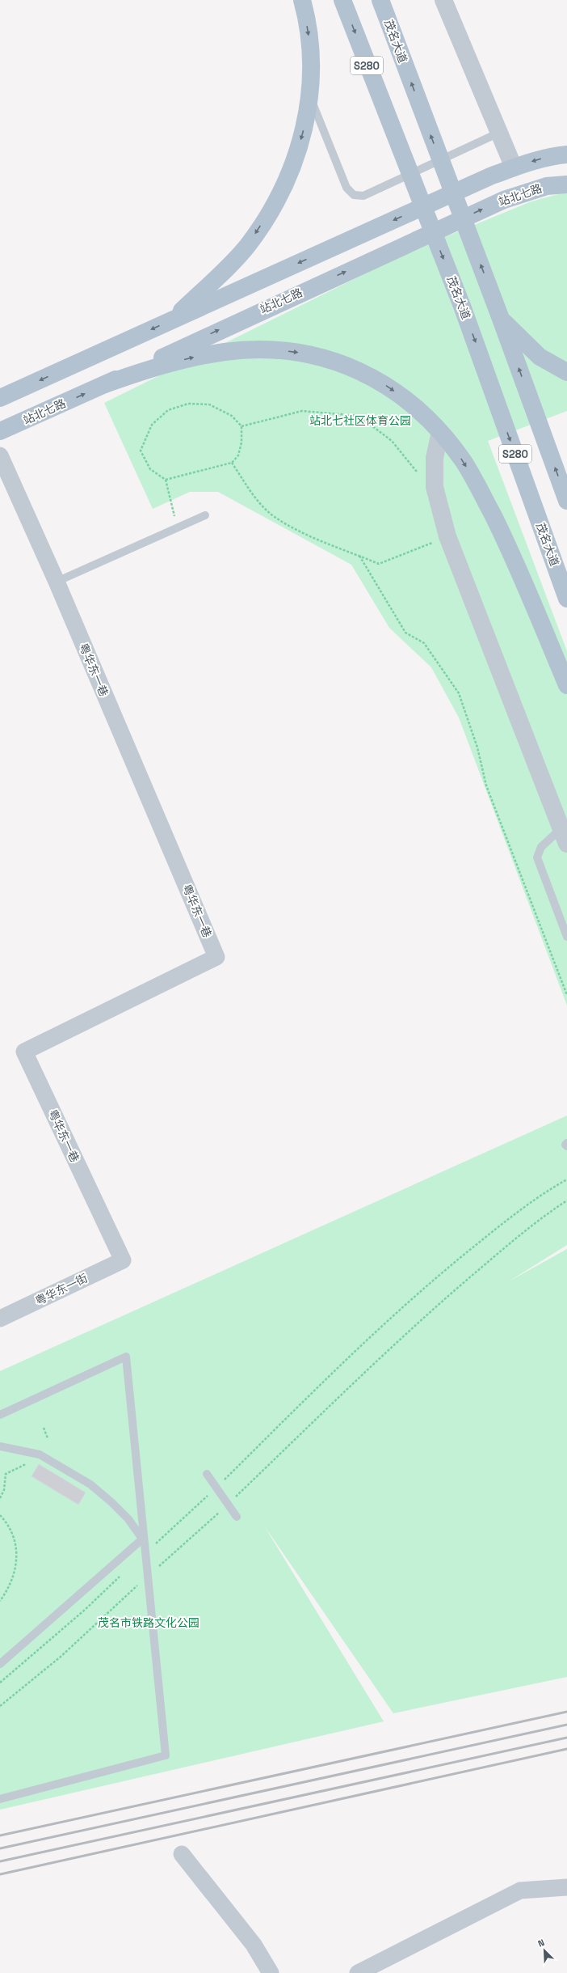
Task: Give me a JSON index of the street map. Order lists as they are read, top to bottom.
{
  "streets": {
    "main road": ["茂名大道", "S280", "站北七路"],
    "street": ["粤华东一巷", "粤华东一街"]
  },
  "crossings": [
    ["粤华东一巷", "粤华东一街"]
  ],
  "parks": ["站北七社区体育公园", "茂名市铁路文化公园"],
  "north": "top left"
}
